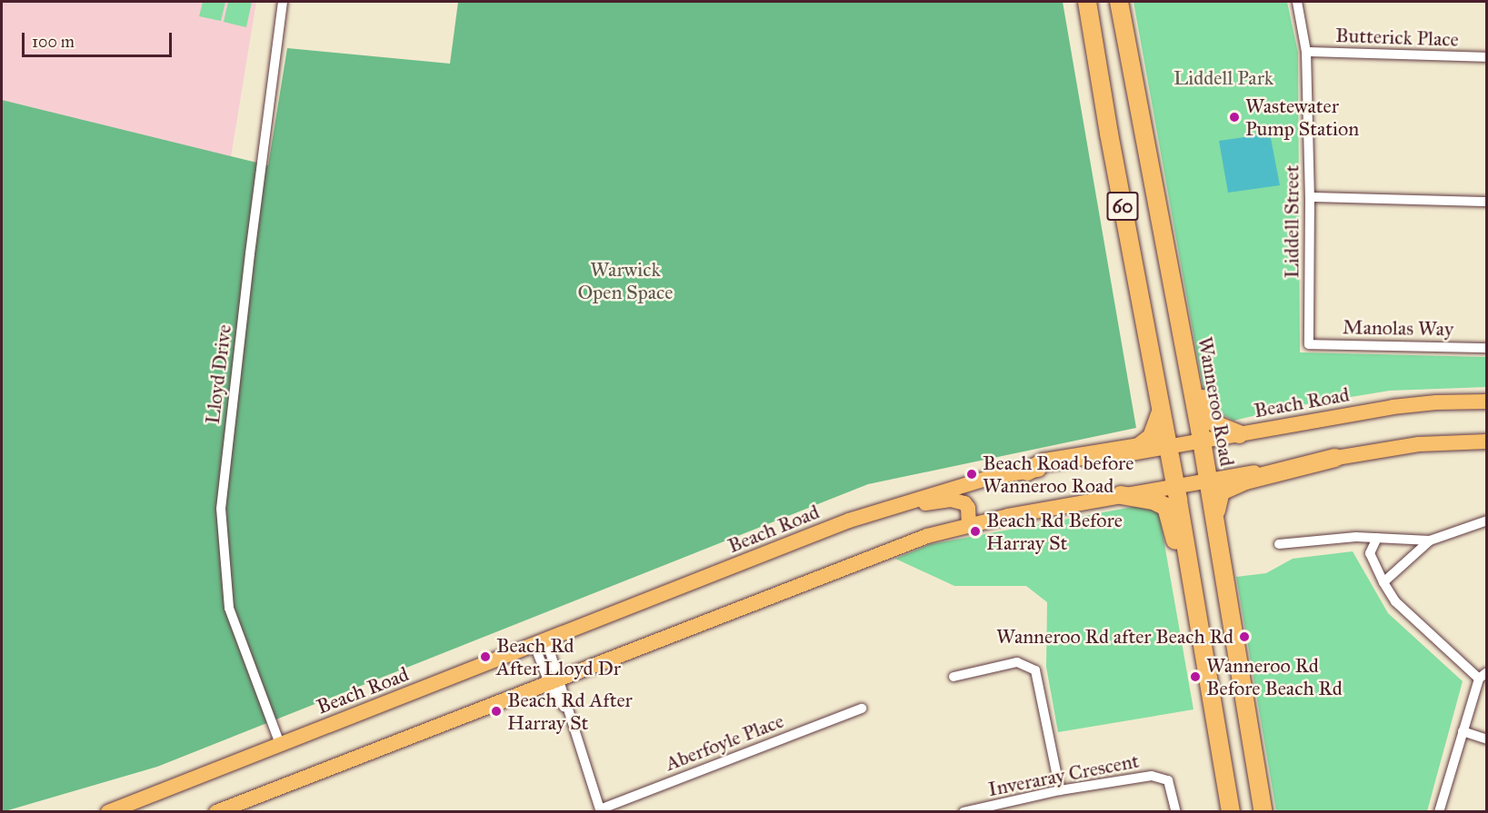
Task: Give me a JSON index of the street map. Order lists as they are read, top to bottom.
{
  "streets": {
    "highway": ["60", "Wanneroo Road"],
    "main road": ["Beach Road"],
    "street": [
      "Butterick Place",
      "Liddell Street",
      "Manolas Way",
      "Lloyd Drive",
      "Aberfoyle Place",
      "Inveraray Crescent"
    ]
  },
  "crossings": [
    ["Butterick Place", "Liddell Street"],
    ["60", "Beach Road"],
    ["Liddell Street", "Manolas Way"],
    ["Lloyd Drive", "Beach Road"],
    ["Wanneroo Road", "Beach Road"]
  ],
  "parks": ["Liddell Park", "Warwick Open Space"],
  "places": [
    "Wastewater Pump Station",
    "Beach Road before Wanneroo Road",
    "Beach Rd Before Harray St",
    "Wanneroo Rd after Beach Rd",
    "Beach Rd After Lloyd Dr",
    "Wanneroo Rd Before Beach Rd",
    "Beach Rd After Harray St"
  ],
  "scale_bar": "100 m"
}
